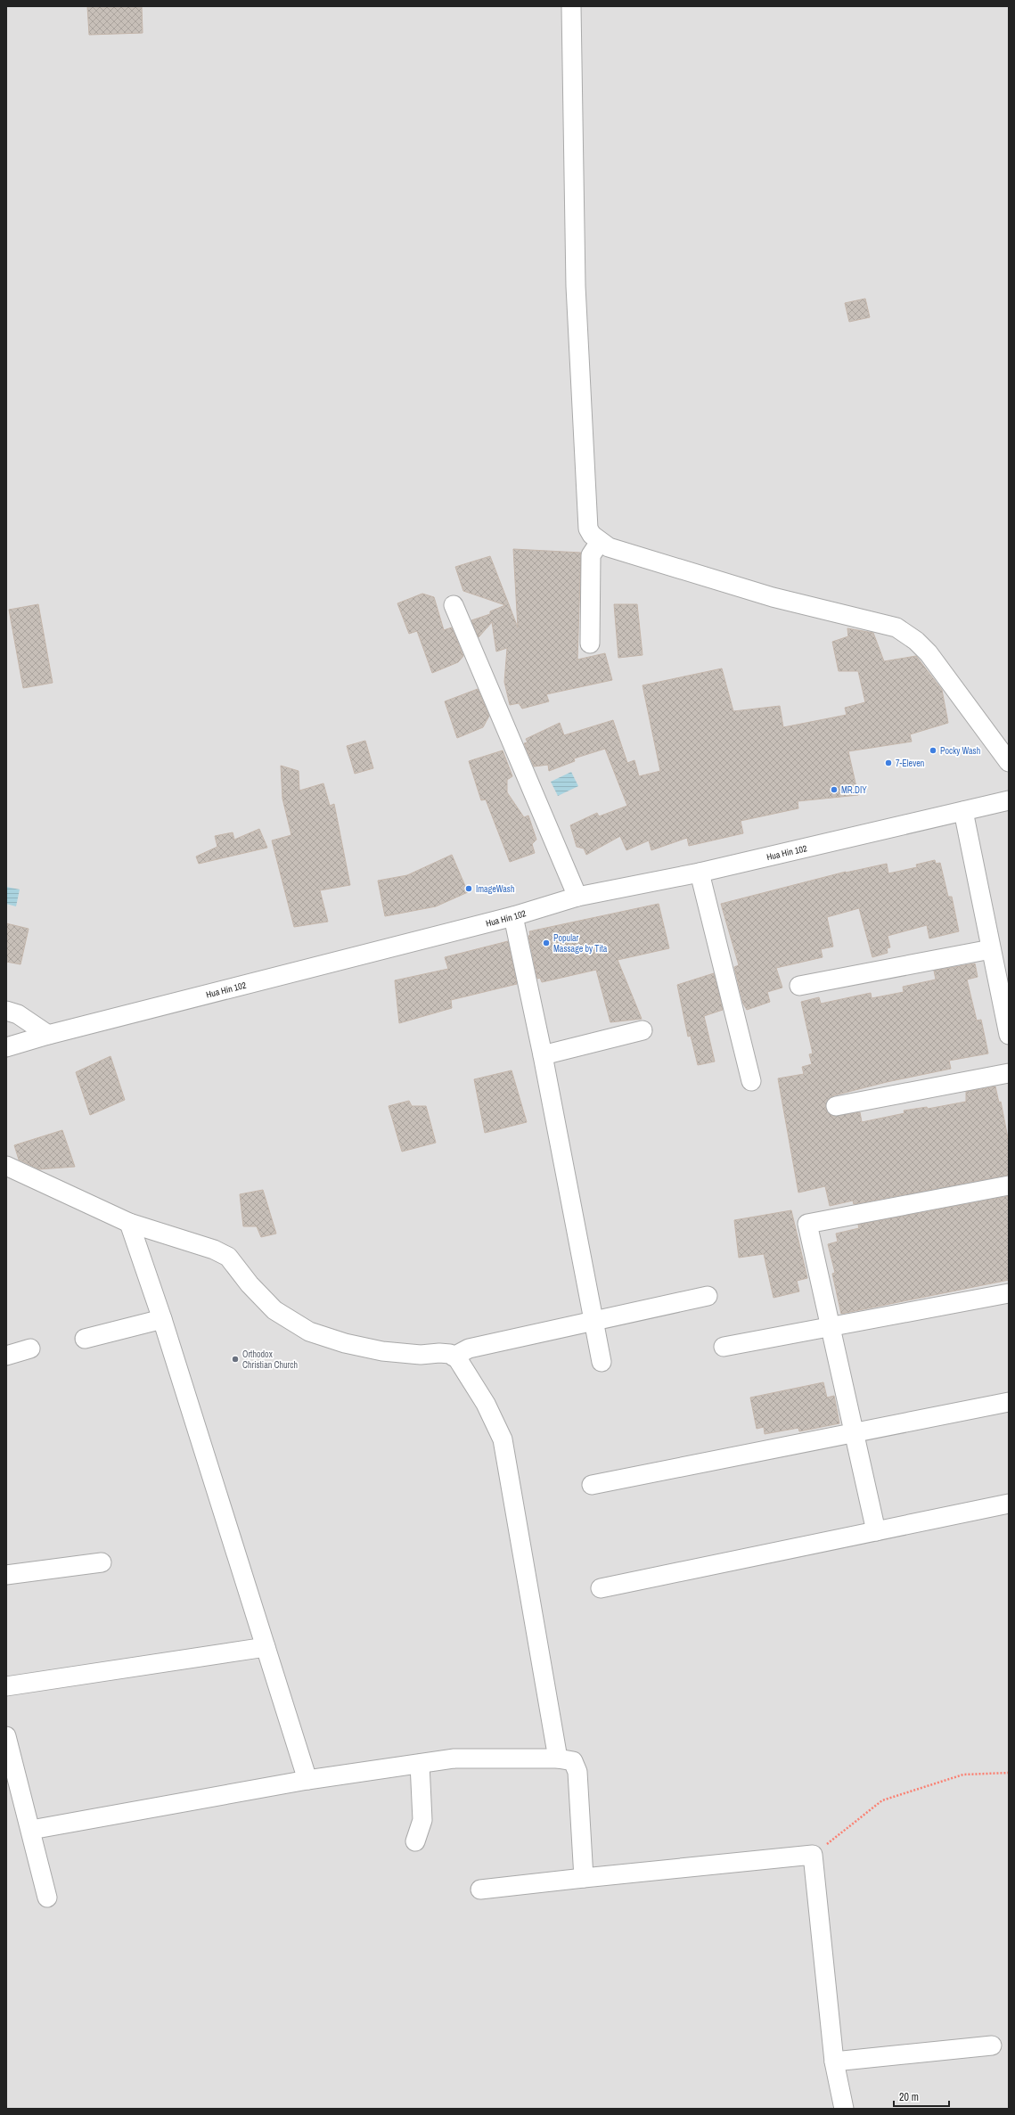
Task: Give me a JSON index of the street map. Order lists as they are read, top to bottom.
{
  "streets": {
    "street": ["Hua Hin 102"]
  },
  "places": [
    "Pocky Wash",
    "7-Eleven",
    "MR.DIY",
    "ImageWash",
    "Popular Massage by Tita",
    "Orthodox Christian Church"
  ],
  "scale_bar": "20 m"
}
